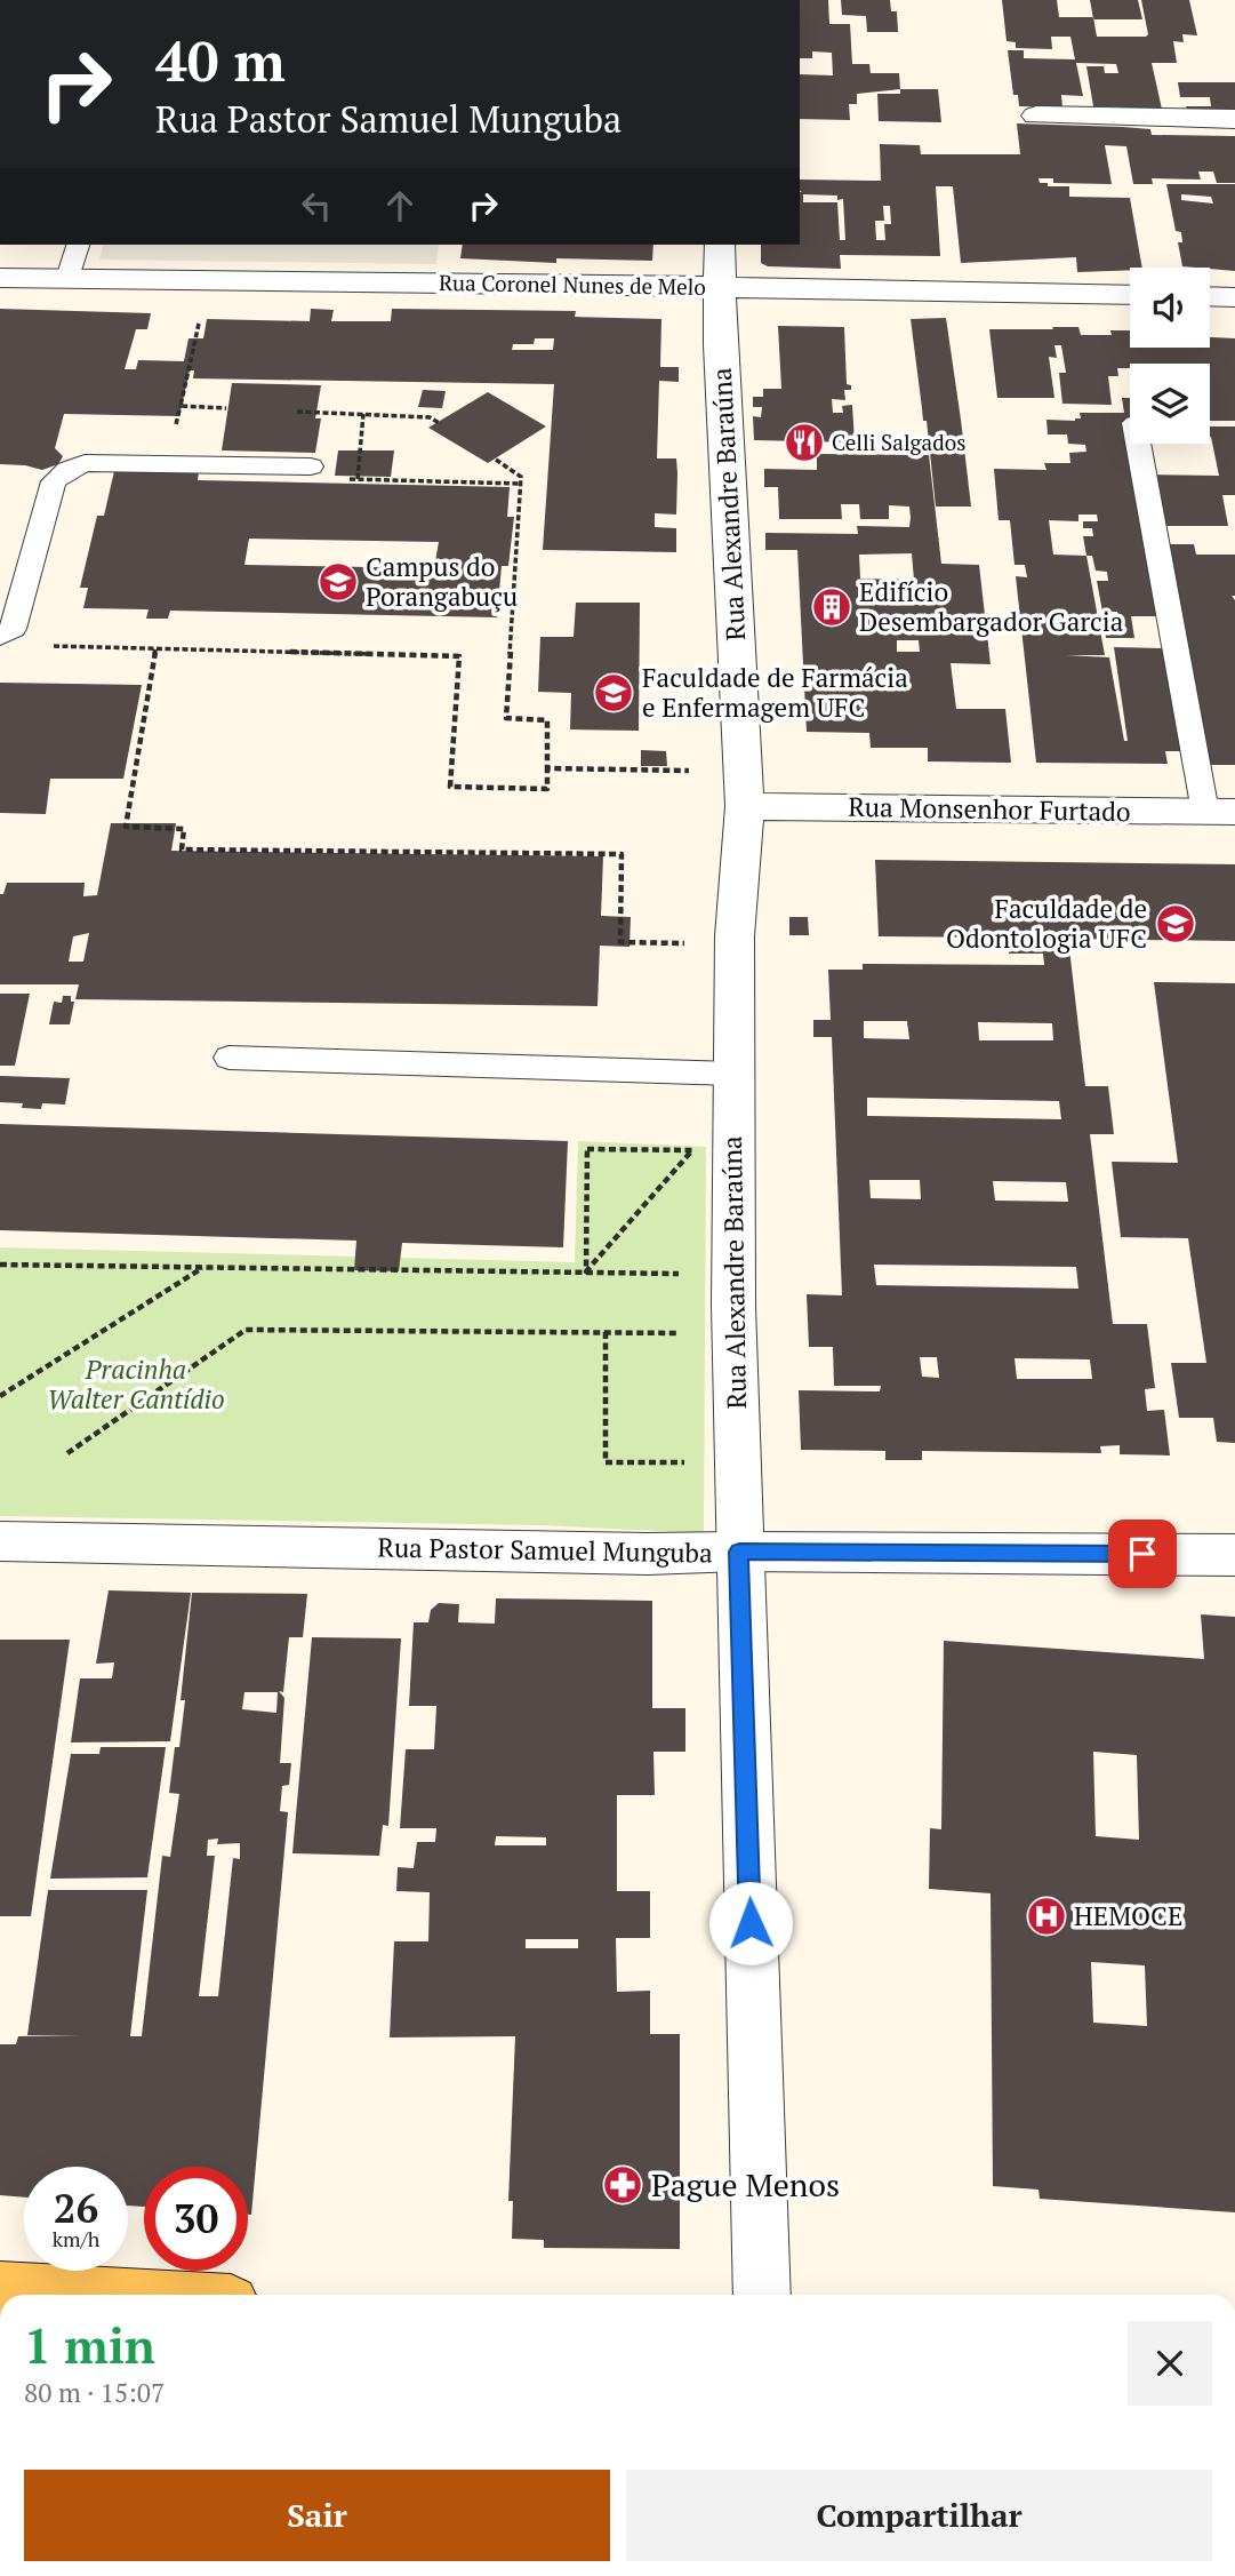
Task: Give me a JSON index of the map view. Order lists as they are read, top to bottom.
{
  "streets": {
    "street": [
      "Rua Coronel Nunes de Melo",
      "Rua Alexandre Baraúna",
      "Rua Monsenhor Furtado",
      "Rua Pastor Samuel Munguba"
    ]
  },
  "crossings": [
    ["Rua Coronel Nunes de Melo", "Rua Alexandre Baraúna"],
    ["Rua Alexandre Baraúna", "Rua Monsenhor Furtado"],
    ["Rua Alexandre Baraúna", "Rua Pastor Samuel Munguba"]
  ],
  "parks": ["Pracinha Walter Cantídio"],
  "places": {
    "restaurant": ["Celli Salgados"],
    "school or university": ["Campus do Porangabuçu", "Faculdade de Farmácia e Enfermagem UFC", "Faculdade de Odontologia UFC"],
    "building": ["Edifício Desembargador Garcia"],
    "hospital": ["HEMOCE"],
    "pharmacy": ["Pague Menos"]
  },
  "page": {
    "turn": ["40 m", "Rua Pastor Samuel Munguba"],
    "speed": "26 km/h",
    "limit": "30",
    "heading": ["1 min", "80 m · 15:07"],
    "buttons": ["Sair", "Compartilhar"]
  }
}
